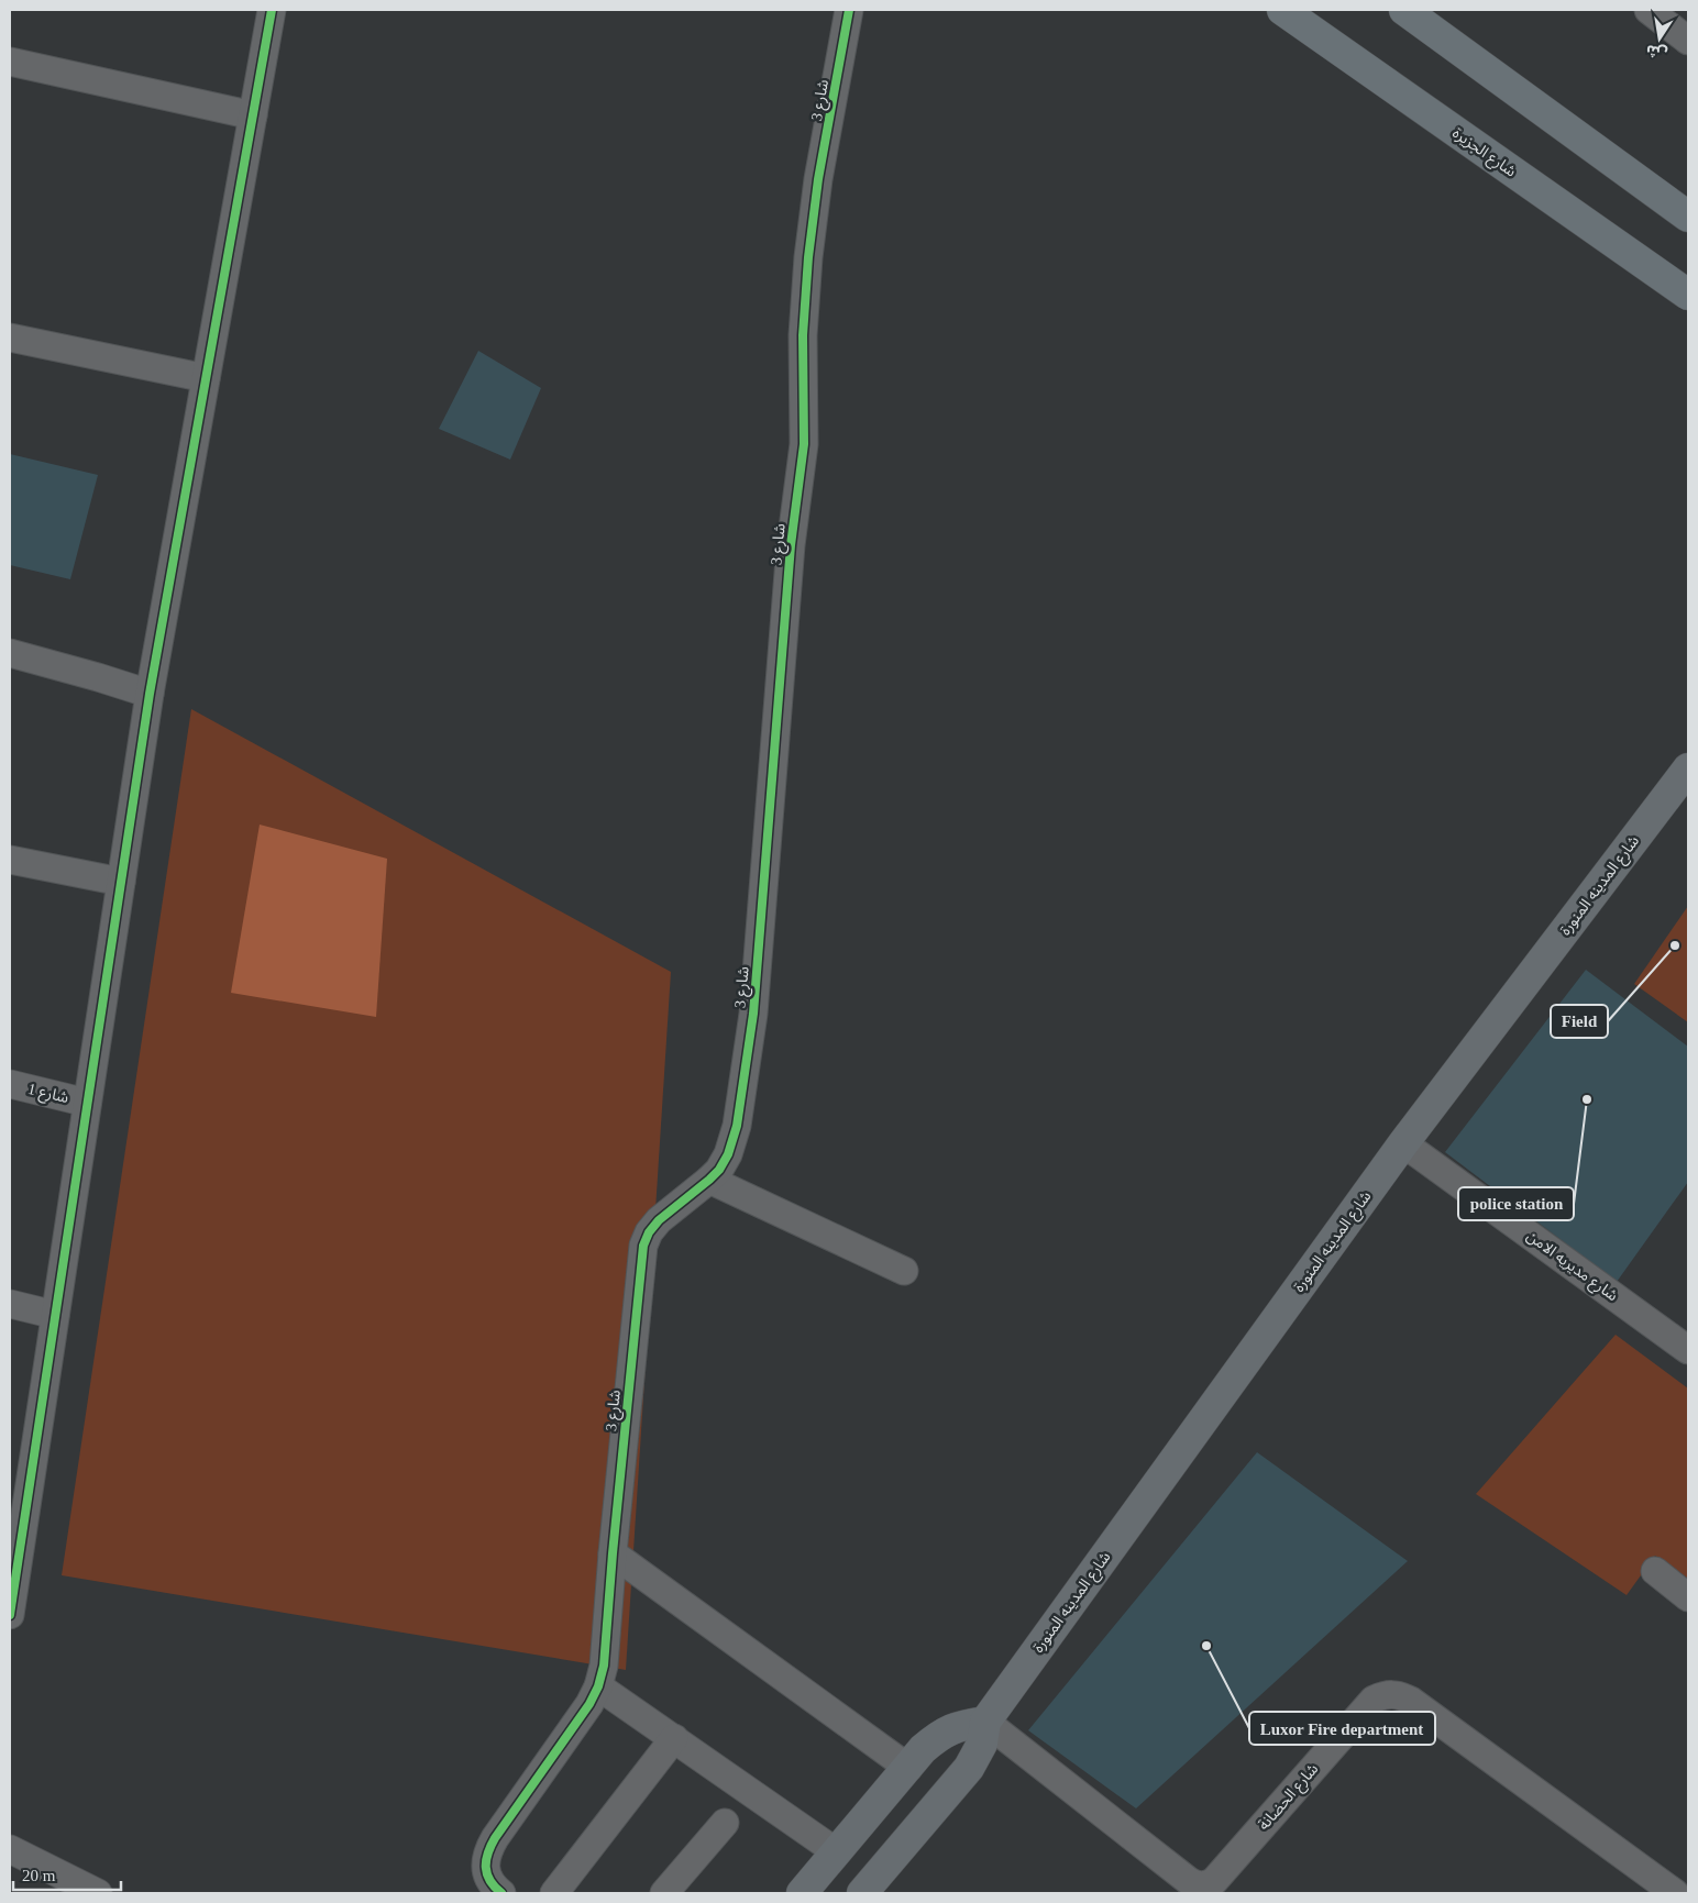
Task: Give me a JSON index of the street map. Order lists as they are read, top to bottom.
{
  "streets": {
    "main road": ["شارع الجزيرة", "شارع المدينه المنورة"],
    "street": [
      "شارع 3",
      "شارع 1",
      "شارع مديريه الامن",
      "شارع الحضانة"
    ]
  },
  "crossings": [
    ["شارع المدينه المنورة", "شارع مديريه الامن"],
    ["شارع المدينه المنورة", "شارع الحضانة"]
  ],
  "places": ["Field", "police station", "Luxor Fire department"],
  "scale_bar": "20 m",
  "north": "bottom"
}
